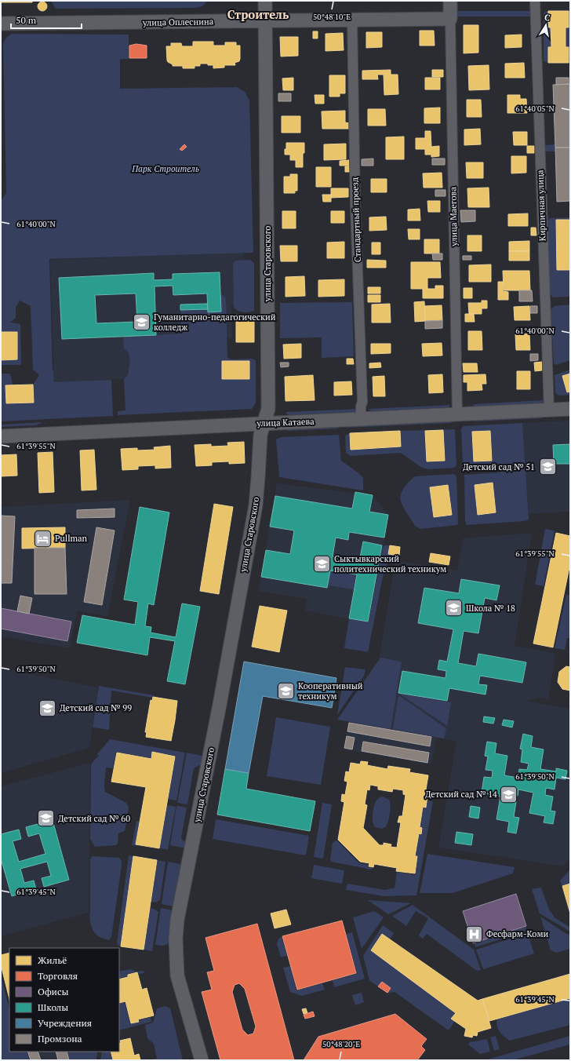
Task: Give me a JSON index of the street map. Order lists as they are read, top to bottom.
{
  "streets": {
    "street": [
      "улица Оплеснина",
      "Кирпичная улица",
      "улица Маегова",
      "Стандартный проезд",
      "улица Старовского",
      "улица Катаева"
    ]
  },
  "crossings": [
    ["улица Оплеснина", "улица Маегова"],
    ["улица Оплеснина", "Стандартный проезд"],
    ["улица Оплеснина", "улица Старовского"],
    ["Кирпичная улица", "улица Катаева"],
    ["улица Маегова", "улица Катаева"],
    ["Стандартный проезд", "улица Катаева"],
    ["улица Старовского", "улица Катаева"]
  ],
  "districts": ["Строитель"],
  "parks": ["Парк Строитель"],
  "places": {
    "school or university": [
      "Гуманитарно-педагогический колледж",
      "Детский сад № 51",
      "Сыктывкарский политехнический техникум",
      "Школа № 18",
      "Кооперативный техникум",
      "Детский сад № 99",
      "Детский сад № 14",
      "Детский сад № 60"
    ],
    "hotel": ["Pullman"],
    "hospital": ["Фесфарм-Коми"]
  },
  "legend": [
    "Жильё",
    "Торговля",
    "Офисы",
    "Школы",
    "Учреждения",
    "Промзона"
  ],
  "scale_bar": "50 m",
  "north": "top",
  "coordinates": [
    "50°48'10\"E",
    "61°40'05\"N",
    "61°40'00\"N",
    "61°39'55\"N",
    "61°39'50\"N",
    "61°39'45\"N",
    "50°48'20\"E"
  ]
}
